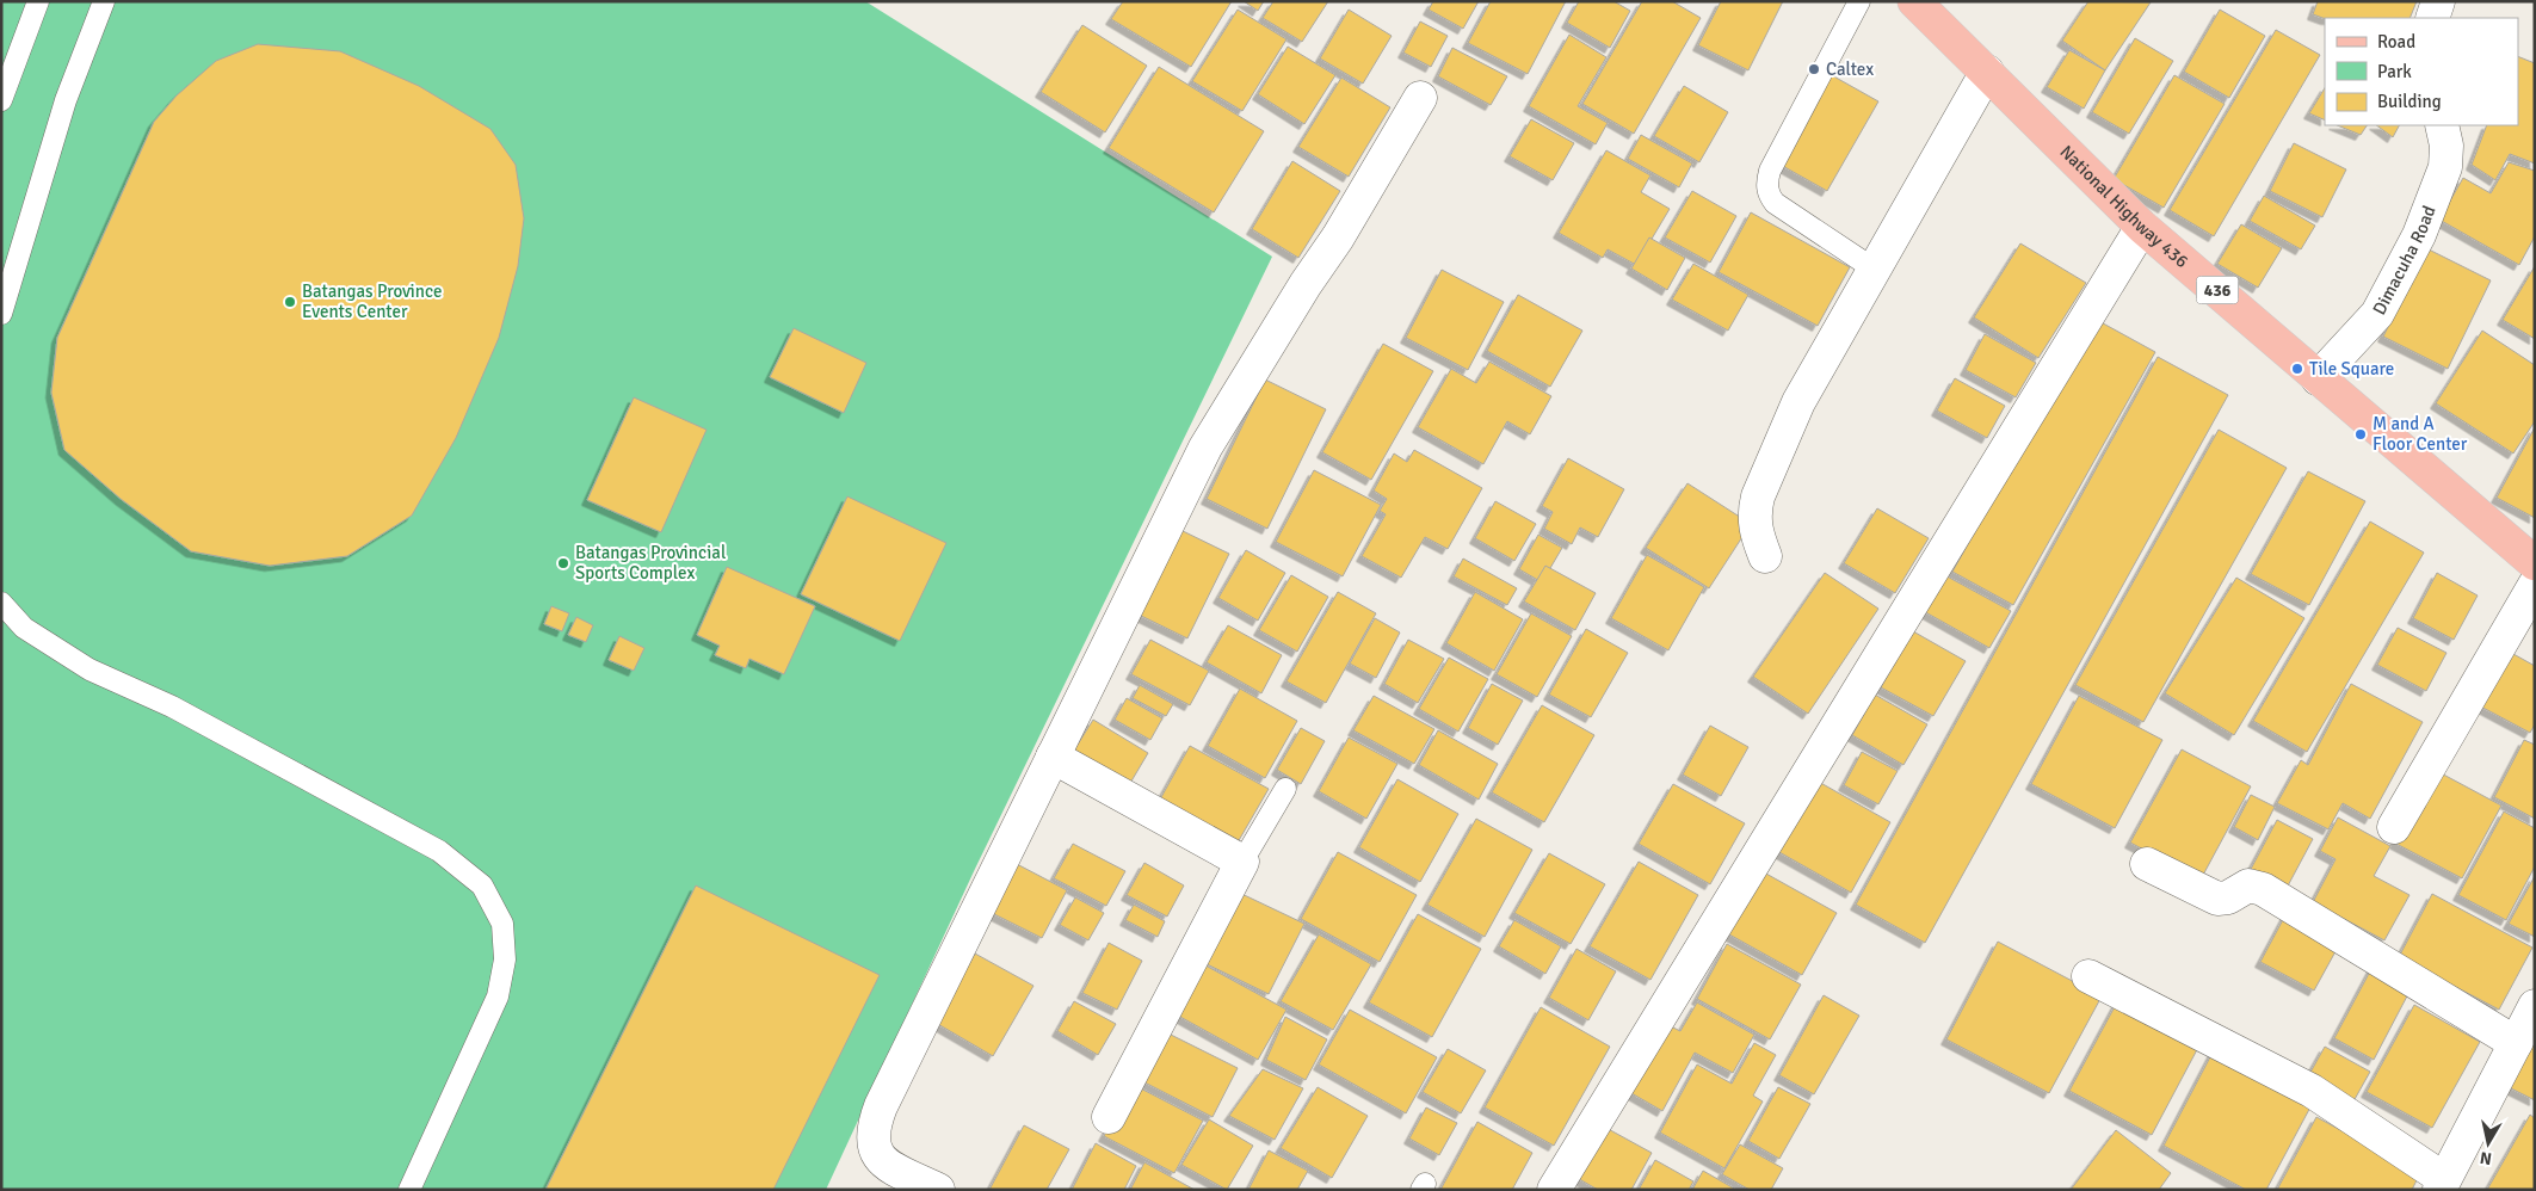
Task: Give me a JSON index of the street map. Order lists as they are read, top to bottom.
{
  "streets": {
    "main road": ["National Highway 436", "436"],
    "street": ["Dimacuha Road"]
  },
  "crossings": [
    ["National Highway 436", "Dimacuha Road"]
  ],
  "places": [
    "Caltex",
    "Batangas Province Events Center",
    "Tile Square",
    "M and A Floor Center",
    "Batangas Provincial Sports Complex"
  ],
  "legend": ["Road", "Park", "Building"],
  "north": "bottom"
}
